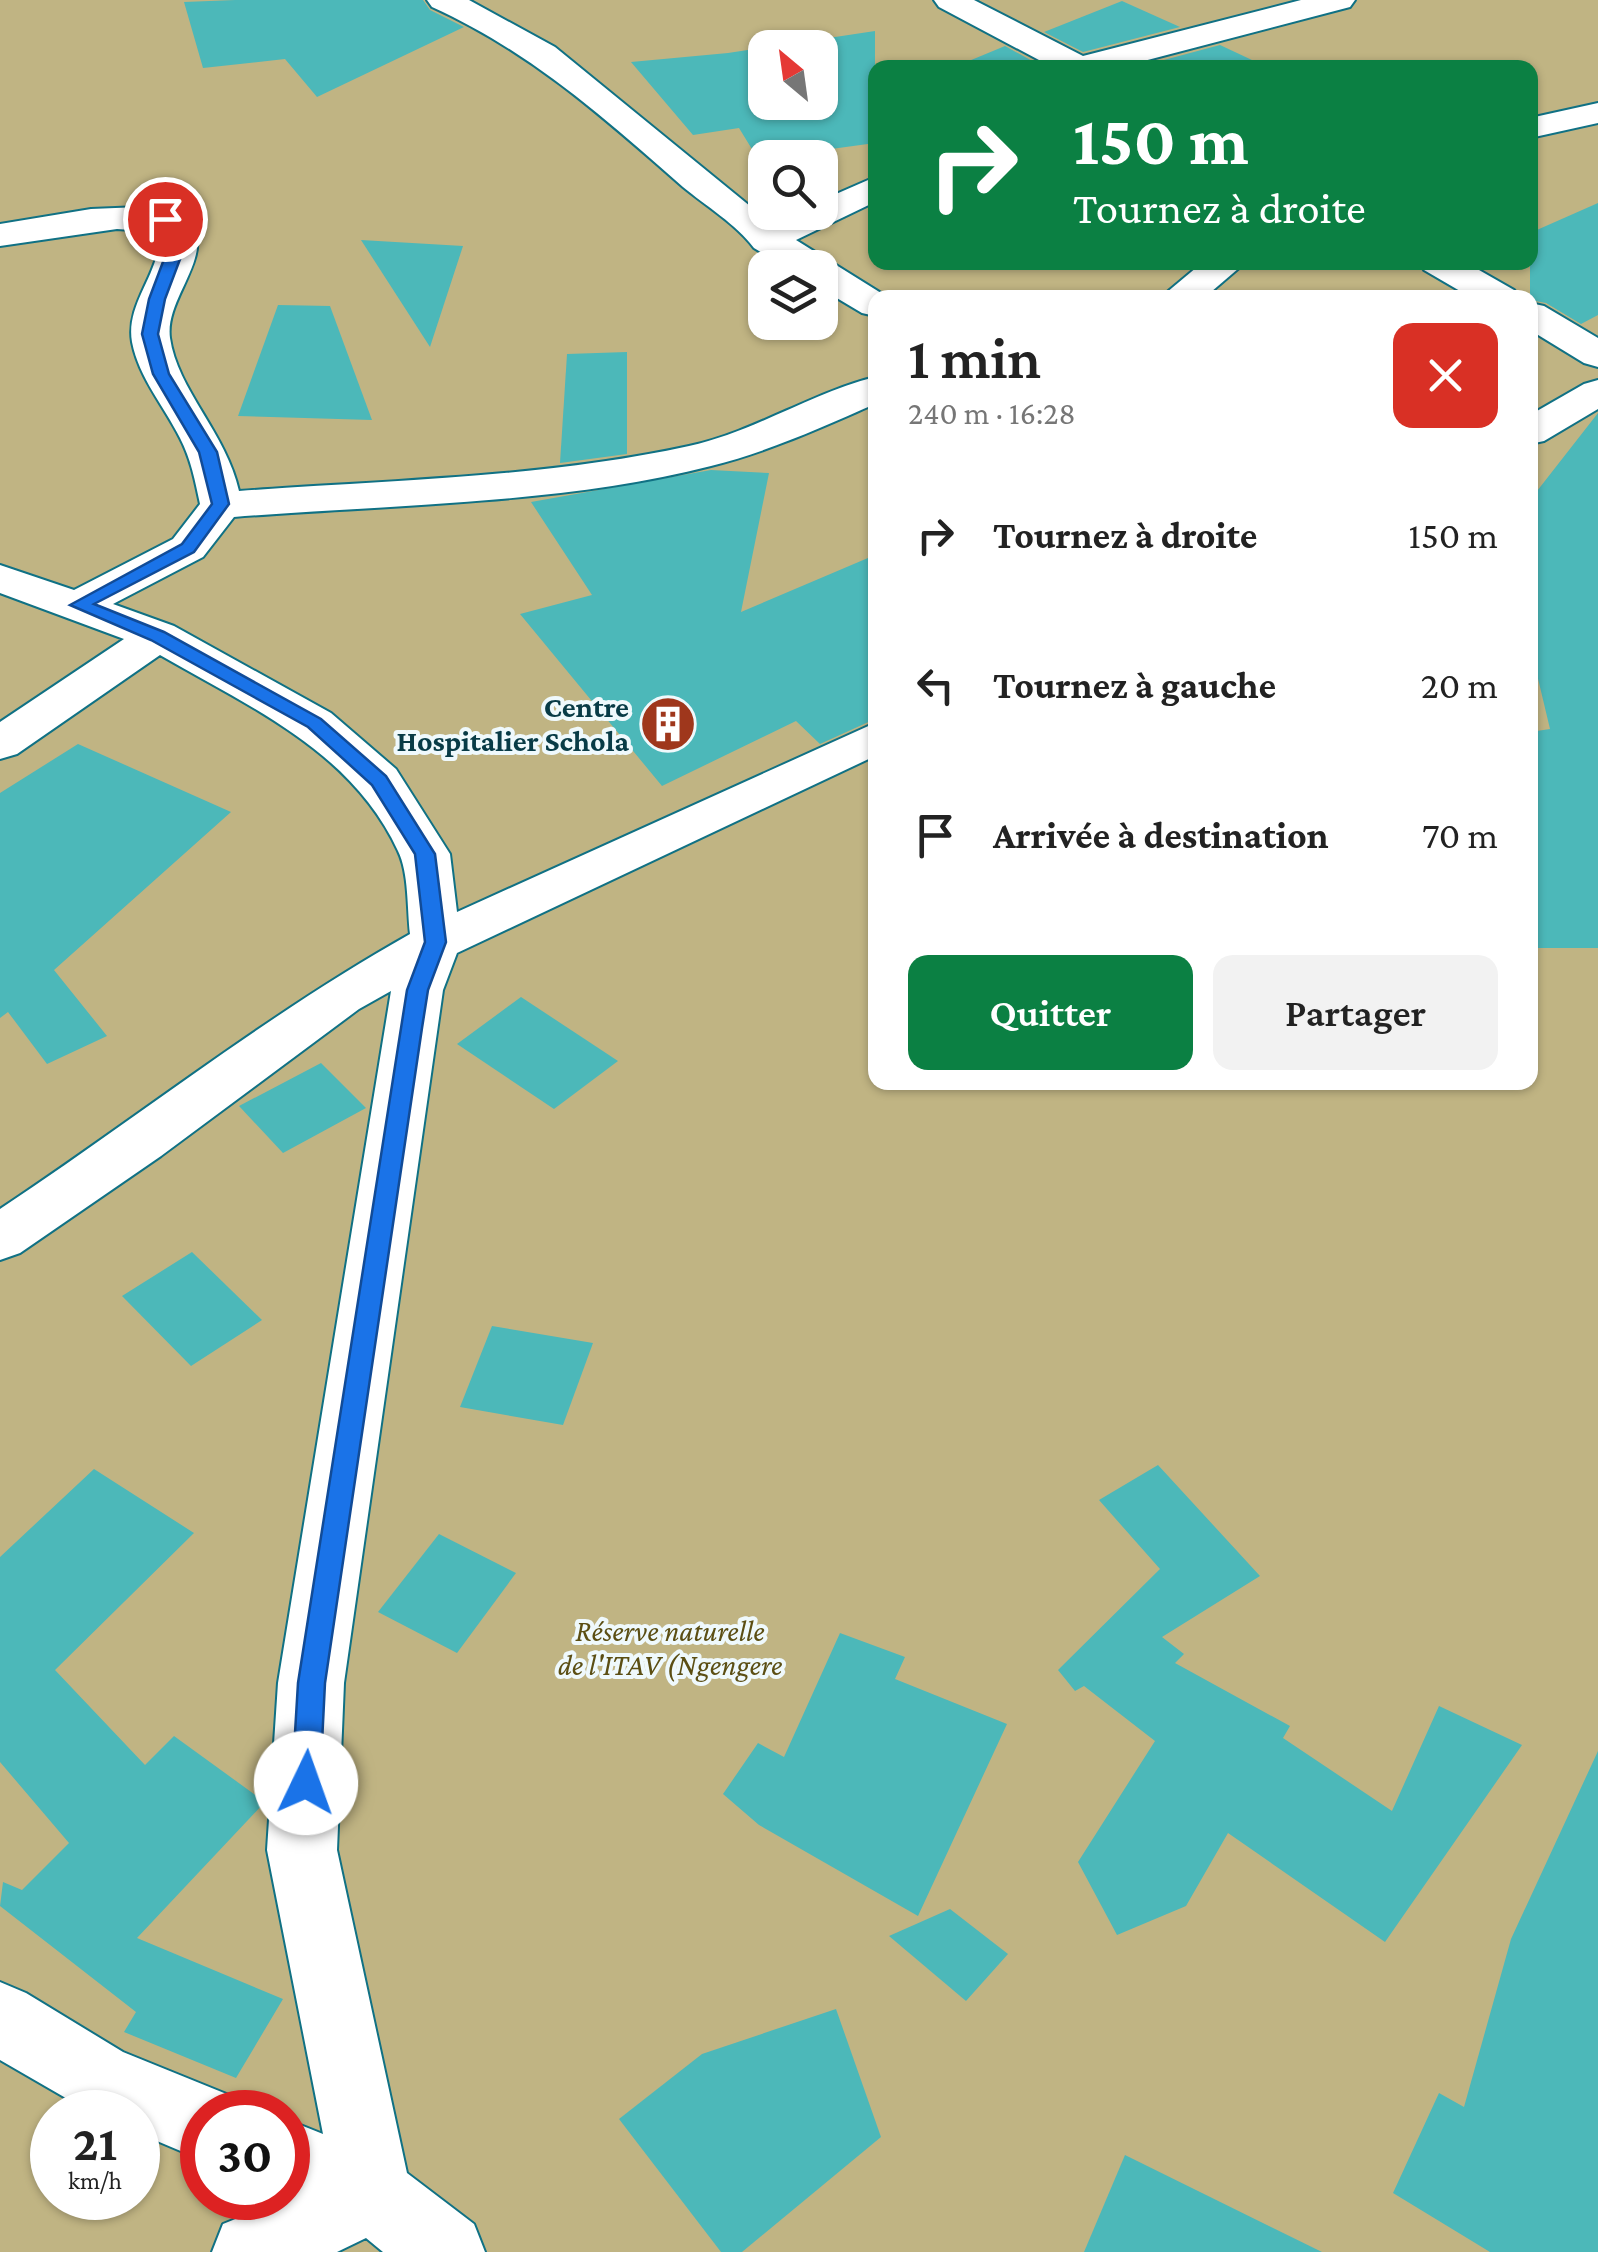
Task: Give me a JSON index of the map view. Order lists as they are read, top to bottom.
{
  "parks": ["Réserve naturelle de l'ITAV (Ngengere"],
  "places": {
    "building": ["Centre Hospitalier Schola"]
  },
  "north": "top left",
  "page": {
    "turn": ["150 m", "Tournez à droite"],
    "heading": ["1 min", "240 m · 16:28"],
    "list": [
      {
        "name": "Tournez à droite",
        "value": "150 m"
      },
      {
        "name": "Tournez à gauche",
        "value": "20 m"
      },
      {
        "name": "Arrivée à destination",
        "value": "70 m"
      }
    ],
    "buttons": ["Quitter", "Partager"],
    "speed": "21 km/h",
    "limit": "30"
  }
}
